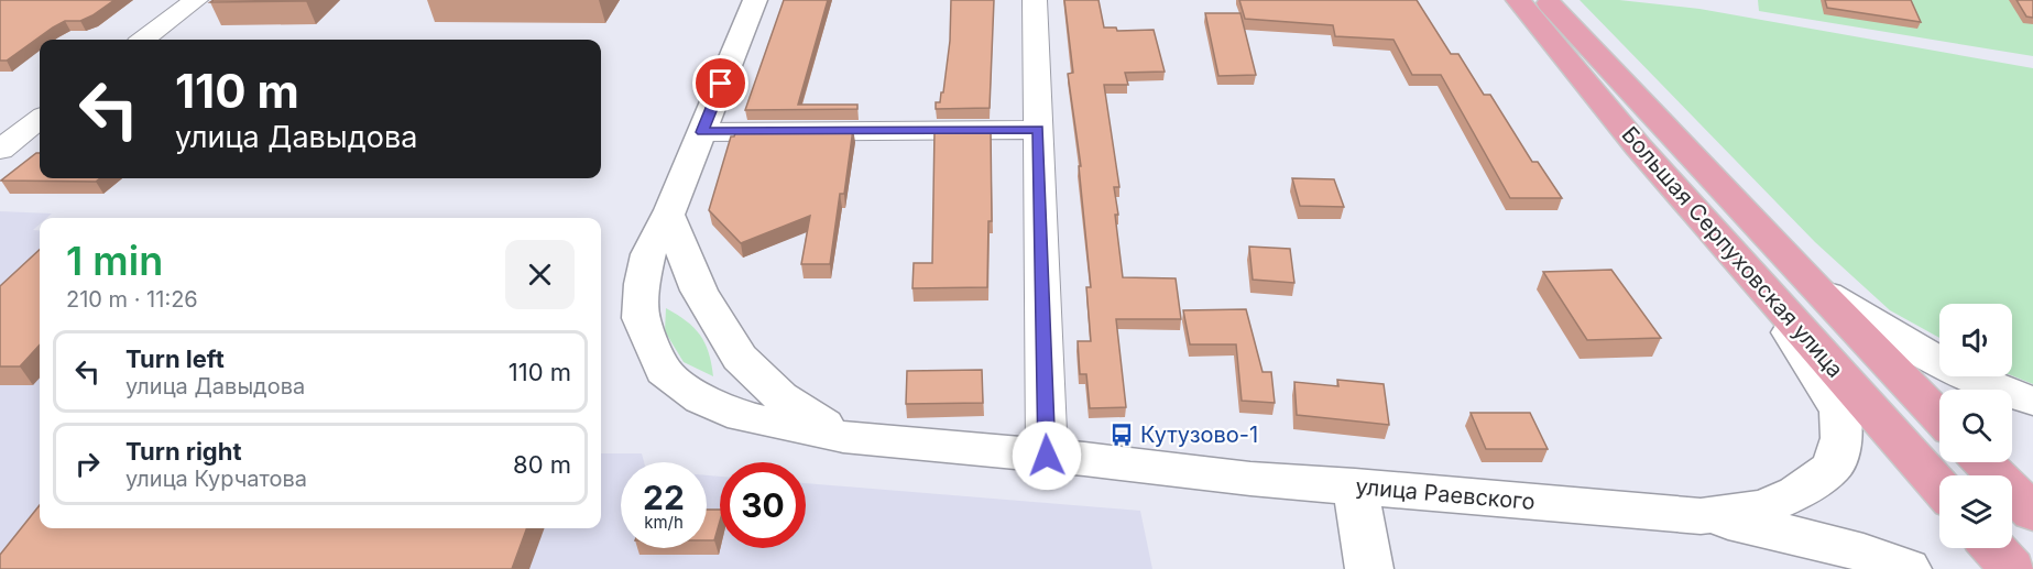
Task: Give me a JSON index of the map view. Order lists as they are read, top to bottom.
{
  "streets": {
    "main road": ["Большая Серпуховская улица"],
    "street": ["улица Раевского"]
  },
  "crossings": [
    ["Большая Серпуховская улица", "улица Раевского"]
  ],
  "places": {
    "bus stop": ["Кутузово-1"]
  },
  "page": {
    "turn": ["110 m", "улица Давыдова"],
    "heading": ["1 min", "210 m · 11:26"],
    "list": [
      {
        "name": "Turn left",
        "note": "улица Давыдова",
        "value": "110 m"
      },
      {
        "name": "Turn right",
        "note": "улица Курчатова",
        "value": "80 m"
      }
    ],
    "speed": "22 km/h",
    "limit": "30"
  }
}
